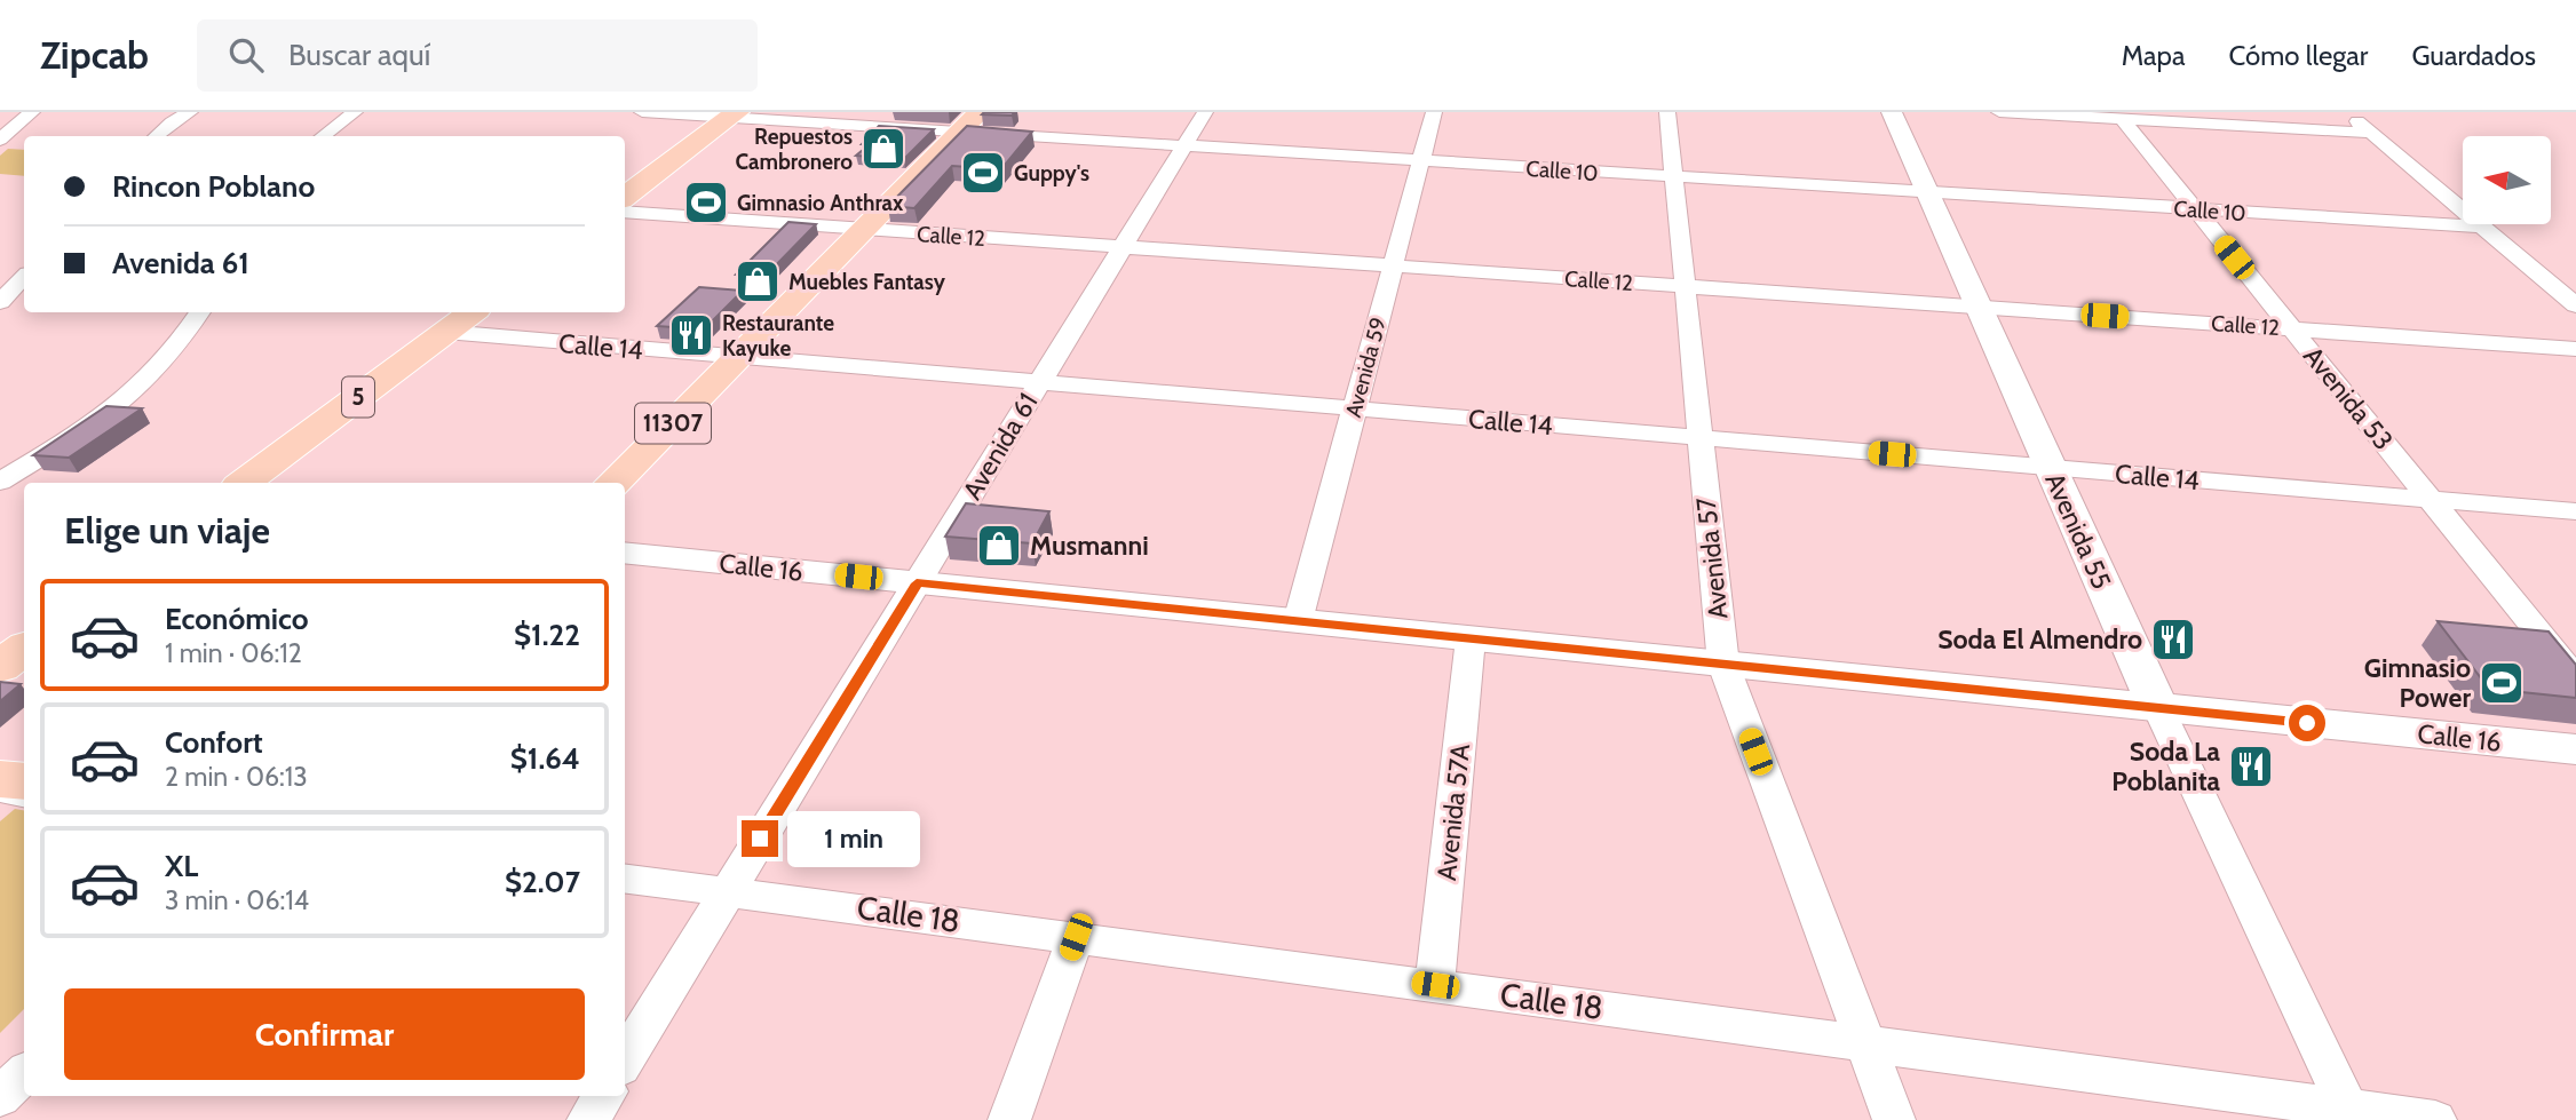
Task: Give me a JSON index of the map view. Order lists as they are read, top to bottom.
{
  "streets": {
    "main road": ["5", "11307"],
    "street": [
      "Calle 10",
      "Calle 12",
      "Calle 14",
      "Avenida 59",
      "Avenida 53",
      "Avenida 61",
      "Avenida 55",
      "Avenida 57",
      "Calle 16",
      "Avenida 57A",
      "Calle 18"
    ]
  },
  "crossings": [
    ["Calle 10", "Avenida 59"],
    ["Calle 10", "Avenida 53"],
    ["Calle 10", "11307"],
    ["Calle 10", "Avenida 61"],
    ["Calle 10", "Avenida 55"],
    ["Calle 10", "Avenida 57"],
    ["Calle 12", "Avenida 59"],
    ["Calle 12", "Avenida 53"],
    ["Calle 12", "11307"],
    ["Calle 12", "Avenida 61"],
    ["Calle 12", "Avenida 55"],
    ["Calle 12", "Avenida 57"],
    ["Calle 14", "Avenida 59"],
    ["Calle 14", "5"],
    ["Calle 14", "Avenida 53"],
    ["Calle 14", "11307"],
    ["Calle 14", "Avenida 61"],
    ["Calle 14", "Avenida 55"],
    ["Calle 14", "Avenida 57"],
    ["Avenida 59", "Calle 16"],
    ["Avenida 61", "Calle 16"],
    ["Avenida 61", "Calle 18"],
    ["Avenida 55", "Calle 16"],
    ["Avenida 55", "Calle 18"],
    ["Avenida 57", "Calle 16"],
    ["Avenida 57", "Calle 18"],
    ["Calle 16", "Avenida 57A"],
    ["Avenida 57A", "Calle 18"]
  ],
  "places": {
    "shop": ["Repuestos Cambronero", "Muebles Fantasy", "Musmanni"],
    "sports": ["Guppy's", "Gimnasio Anthrax", "Gimnasio Power"],
    "restaurant": ["Restaurante Kayuke", "Soda El Almendro", "Soda La Poblanita"]
  },
  "north": "left",
  "page": {
    "header": "Zipcab",
    "search": "Buscar aquí",
    "nav": ["Mapa", "Cómo llegar", "Guardados"],
    "banner": ["Rincon Poblano", "Avenida 61"],
    "heading": "Elige un viaje",
    "list": [
      {
        "name": "Económico",
        "note": "1 min · 06:12",
        "value": "$1.22"
      },
      {
        "name": "Confort",
        "note": "2 min · 06:13",
        "value": "$1.64"
      },
      {
        "name": "XL",
        "note": "3 min · 06:14",
        "value": "$2.07"
      }
    ],
    "bubble": "1 min",
    "buttons": "Confirmar"
  }
}
